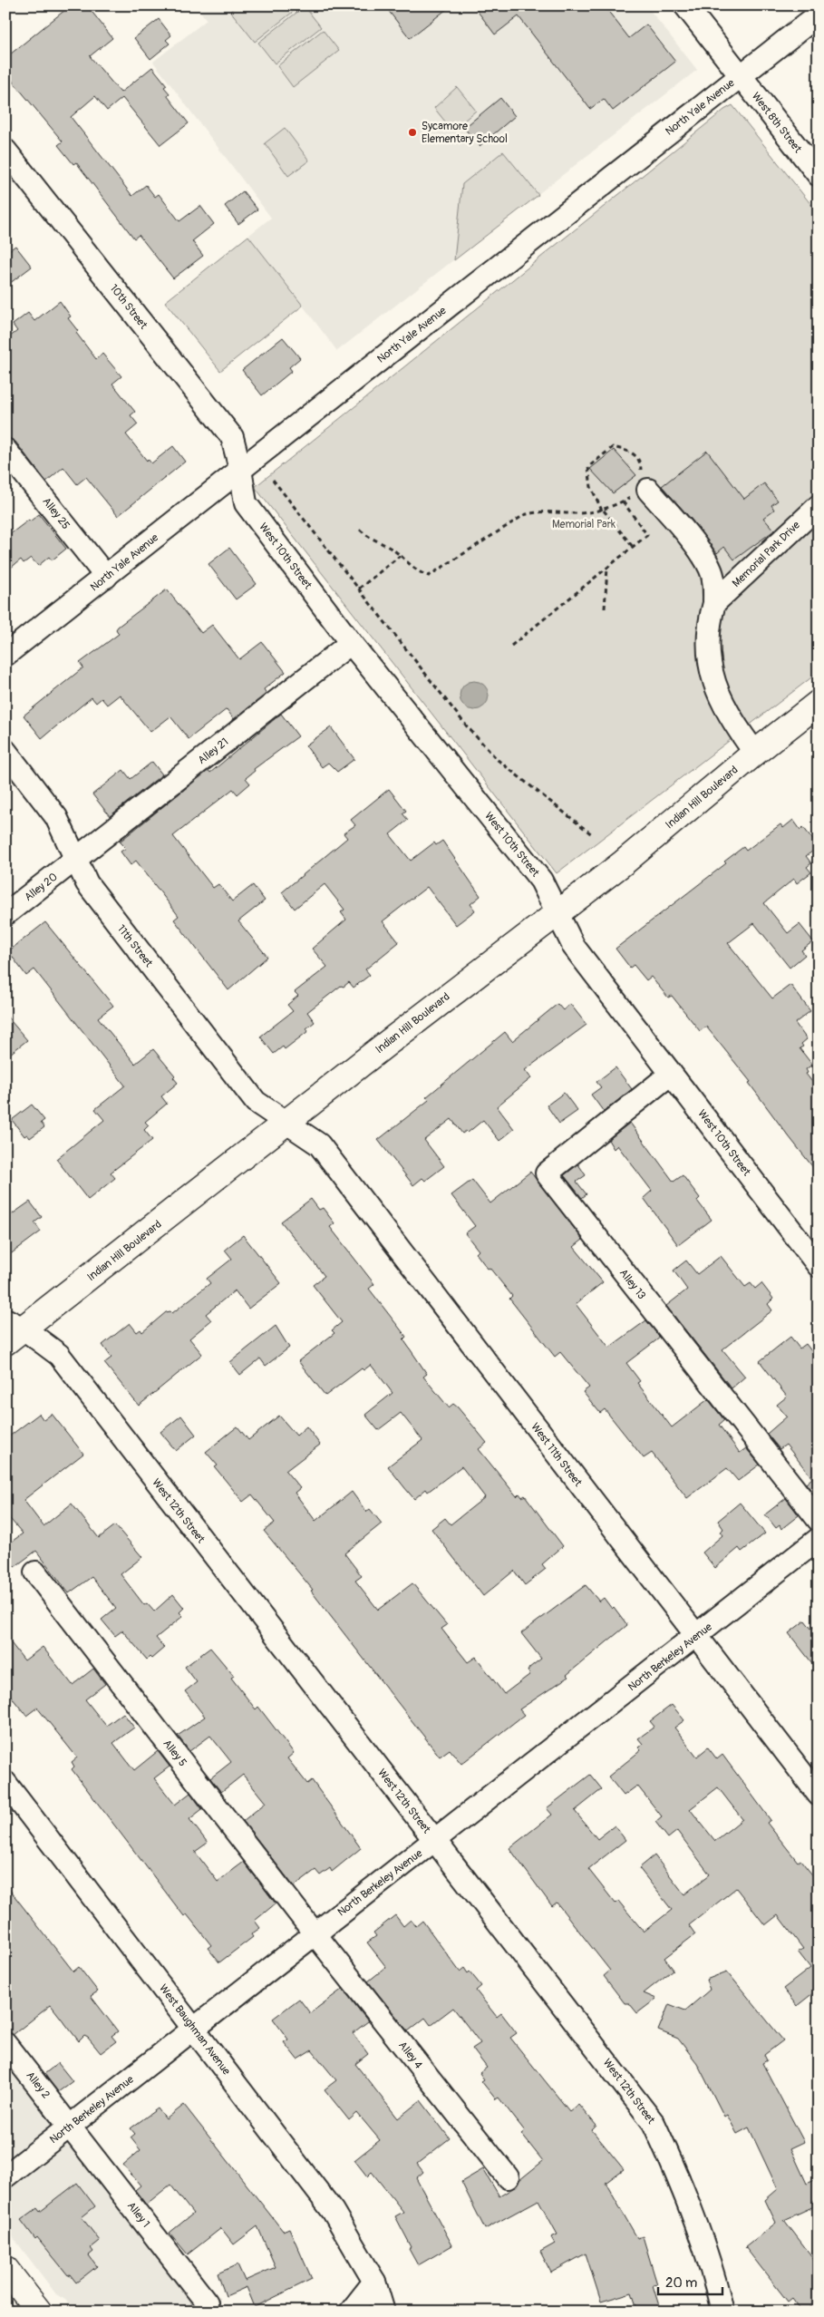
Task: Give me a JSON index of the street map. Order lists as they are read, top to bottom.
{
  "streets": {
    "main road": ["Indian Hill Boulevard"],
    "street": [
      "North Yale Avenue",
      "West 8th Street",
      "10th Street",
      "Alley 25",
      "Memorial Park Drive",
      "West 10th Street",
      "Alley 21",
      "Alley 20",
      "11th Street",
      "Alley 13",
      "West 11th Street",
      "West 12th Street",
      "North Berkeley Avenue",
      "Alley 5",
      "West Baughman Avenue",
      "Alley 4",
      "Alley 2",
      "Alley 1"
    ]
  },
  "crossings": [
    ["North Yale Avenue", "West 8th Street"],
    ["North Yale Avenue", "10th Street"],
    ["North Yale Avenue", "Alley 25"],
    ["North Yale Avenue", "West 10th Street"],
    ["10th Street", "West 10th Street"],
    ["Memorial Park Drive", "Indian Hill Boulevard"],
    ["West 10th Street", "Alley 21"],
    ["West 10th Street", "Indian Hill Boulevard"],
    ["West 10th Street", "Alley 13"],
    ["Alley 21", "Alley 20"],
    ["Alley 21", "11th Street"],
    ["Indian Hill Boulevard", "11th Street"],
    ["Indian Hill Boulevard", "West 11th Street"],
    ["Indian Hill Boulevard", "West 12th Street"],
    ["Alley 20", "11th Street"],
    ["11th Street", "West 11th Street"],
    ["West 11th Street", "North Berkeley Avenue"],
    ["West 12th Street", "North Berkeley Avenue"],
    ["North Berkeley Avenue", "Alley 5"],
    ["North Berkeley Avenue", "West Baughman Avenue"],
    ["North Berkeley Avenue", "Alley 4"],
    ["North Berkeley Avenue", "Alley 2"],
    ["North Berkeley Avenue", "Alley 1"],
    ["Alley 5", "Alley 4"],
    ["Alley 2", "Alley 1"]
  ],
  "parks": ["Memorial Park"],
  "places": ["Sycamore Elementary School"],
  "scale_bar": "20 m"
}
